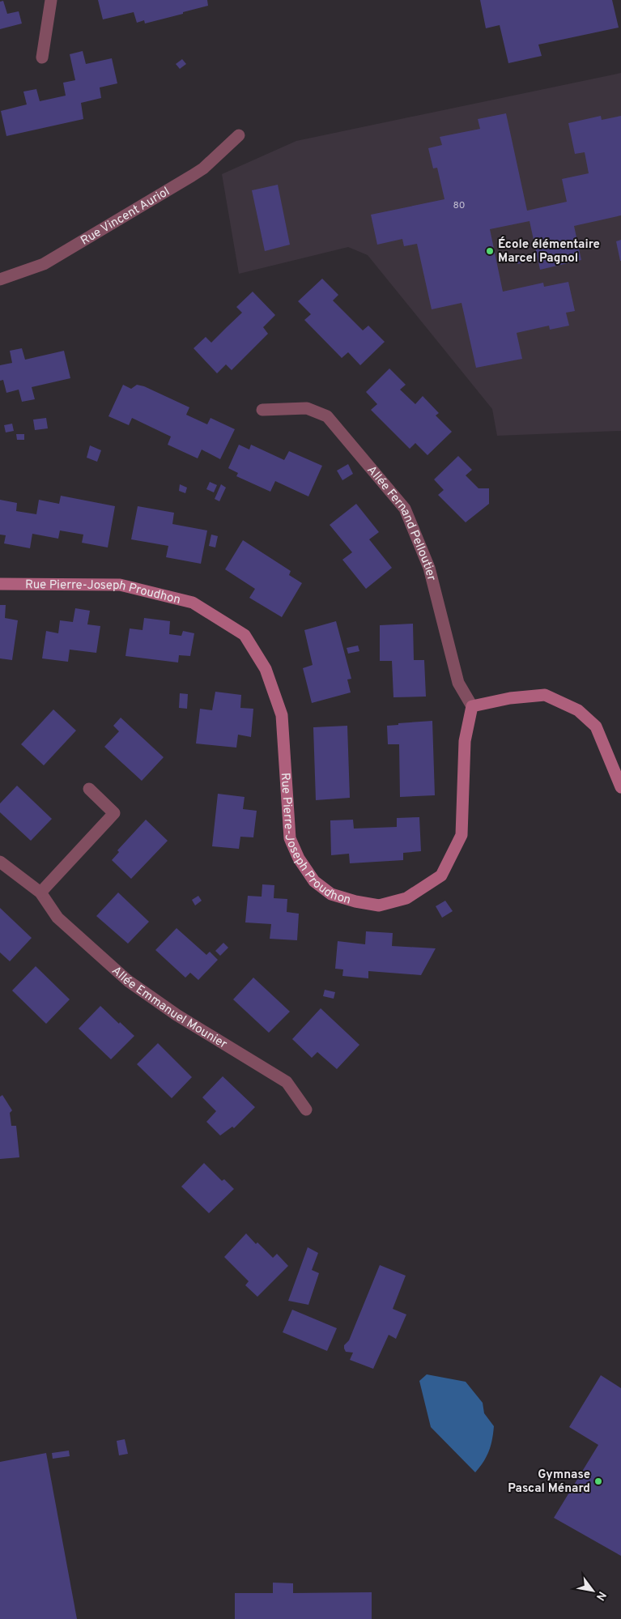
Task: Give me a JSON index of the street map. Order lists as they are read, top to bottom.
{
  "streets": {
    "street": [
      "Rue Vincent Auriol",
      "Allée Fernand Pelloutier",
      "Rue Pierre-Joseph Proudhon",
      "Allée Emmanuel Mounier"
    ]
  },
  "crossings": [
    ["Allée Fernand Pelloutier", "Rue Pierre-Joseph Proudhon"]
  ],
  "places": ["École élémentaire Marcel Pagnol", "Gymnase Pascal Ménard"],
  "house_numbers": ["80"],
  "north": "bottom right"
}
